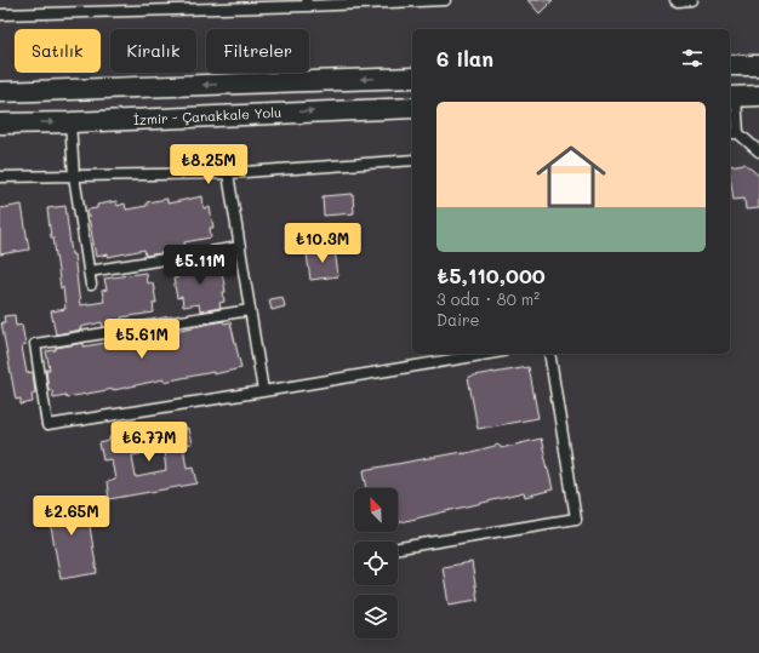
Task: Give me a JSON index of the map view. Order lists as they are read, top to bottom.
{
  "streets": {
    "highway": ["İzmir - Çanakkale Yolu"]
  },
  "north": "top left",
  "page": {
    "chip": ["Satılık", "Kiralık", "Filtreler"],
    "heading": "6 ilan",
    "list": [
      {
        "name": "₺5,110,000",
        "note": "3 oda · 80 m² · Daire"
      }
    ],
    "price": [
      "₺8.25M",
      "₺10.3M",
      "₺5.11M",
      "₺5.61M",
      "₺6.77M",
      "₺2.65M"
    ]
  }
}
